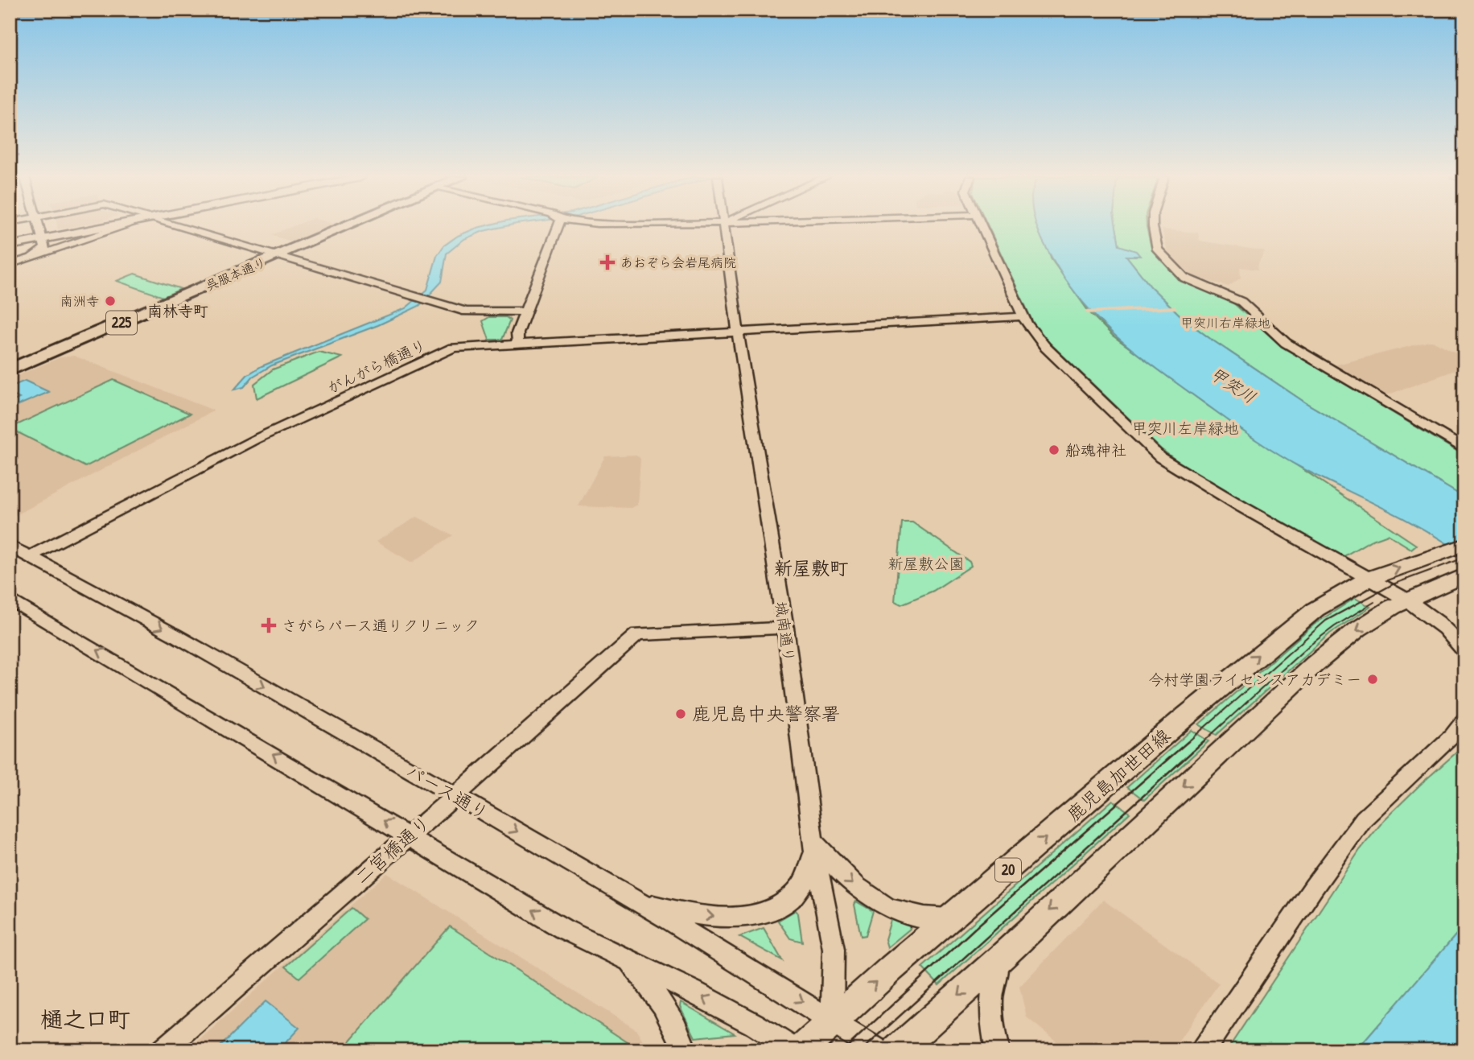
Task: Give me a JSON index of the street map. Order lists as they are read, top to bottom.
{
  "streets": {
    "highway": ["呉服本通り", "225"],
    "main road": ["鹿児島加世田線", "20"],
    "street": [
      "がんがら橋通り",
      "城南通り",
      "パース通り",
      "二宮橋通り"
    ]
  },
  "crossings": [
    ["がんがら橋通り", "城南通り"],
    ["がんがら橋通り", "パース通り"],
    ["城南通り", "鹿児島加世田線"],
    ["城南通り", "パース通り"],
    ["城南通り", "二宮橋通り"],
    ["鹿児島加世田線", "パース通り"],
    ["パース通り", "二宮橋通り"]
  ],
  "districts": ["南林寺町", "新屋敷町", "樋之口町"],
  "water": ["甲突川"],
  "parks": ["甲突川右岸緑地", "甲突川左岸緑地", "新屋敷公園"],
  "places": {
    "health": ["あおぞら会岩尾病院", "さがらパース通りクリニック"],
    "other": [
      "南洲寺",
      "船魂神社",
      "今村学園ライセンスアカデミー",
      "鹿児島中央警察署"
    ]
  }
}
